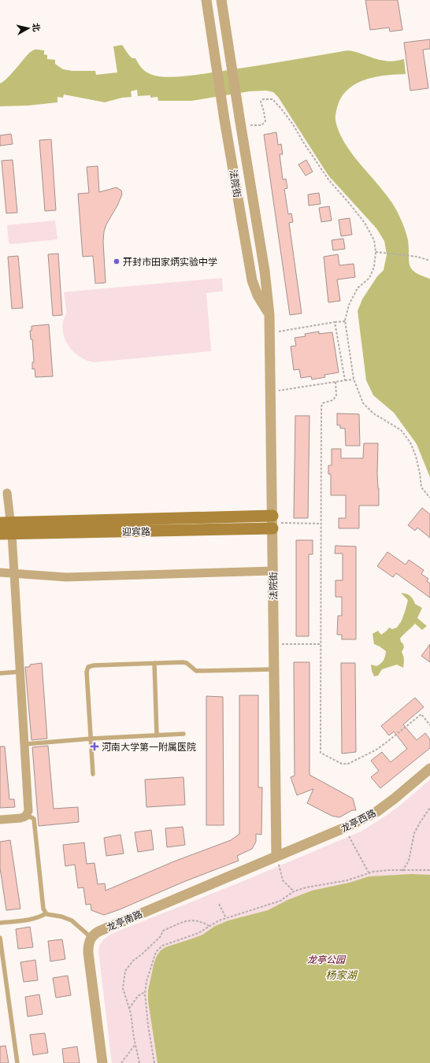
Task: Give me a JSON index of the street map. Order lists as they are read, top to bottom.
{
  "streets": {
    "main road": ["迎宾路"],
    "street": ["法院街", "龙亭西路", "龙亭南路"]
  },
  "crossings": [
    ["法院街", "迎宾路"],
    ["法院街", "龙亭西路"],
    ["法院街", "龙亭南路"],
    ["龙亭西路", "龙亭南路"]
  ],
  "water": ["杨家湖"],
  "parks": ["龙亭公园"],
  "places": {
    "other": ["开封市田家炳实验中学"],
    "health": ["河南大学第一附属医院"]
  },
  "north": "right"
}
